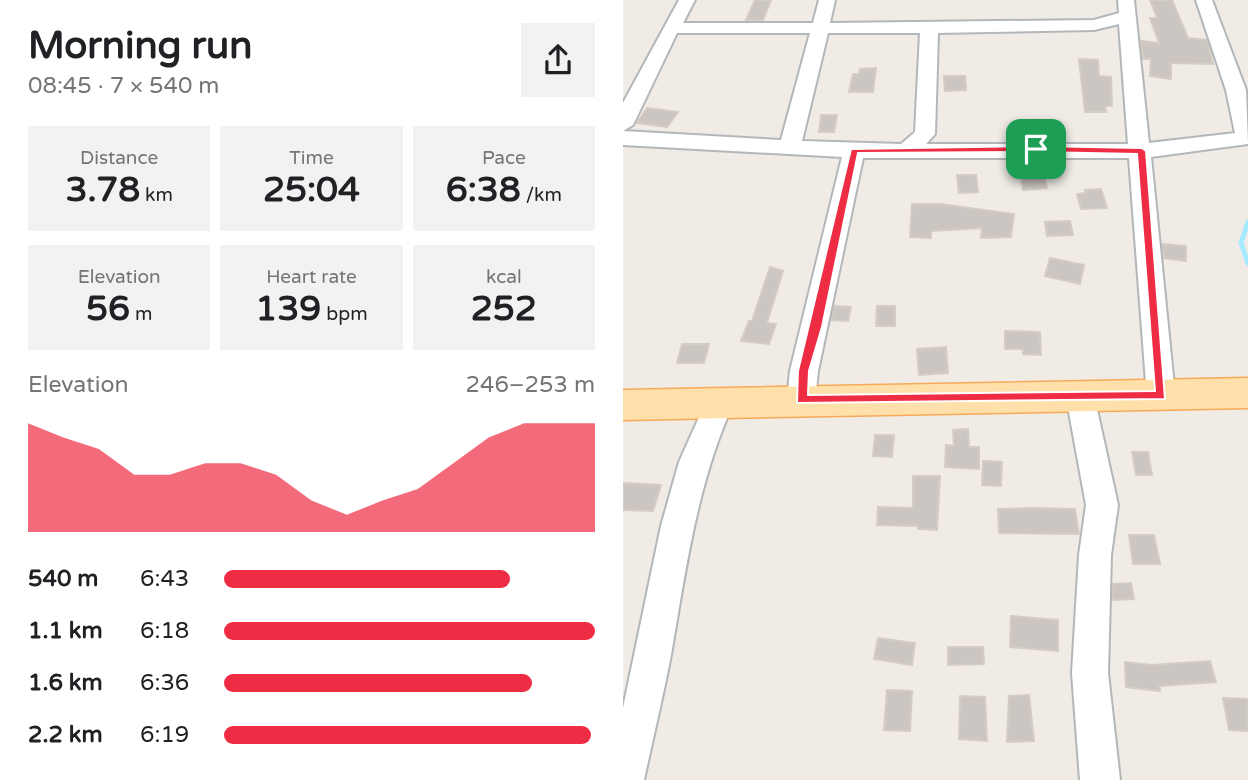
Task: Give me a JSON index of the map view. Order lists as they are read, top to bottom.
{
  "page": {
    "heading": ["Morning run", "08:45 · 7 × 540 m"],
    "stats": [
      ["Distance", "3.78 km"],
      ["Time", "25:04"],
      ["Pace", "6:38 /km"],
      ["Elevation", "56 m"],
      ["Heart rate", "139 bpm"],
      ["kcal", "252"]
    ],
    "chart": ["Elevation", "246–253 m"],
    "list": [
      {
        "name": "540 m",
        "note": "6:43"
      },
      {
        "name": "1.1 km",
        "note": "6:18"
      },
      {
        "name": "1.6 km",
        "note": "6:36"
      },
      {
        "name": "2.2 km",
        "note": "6:19"
      }
    ]
  }
}
